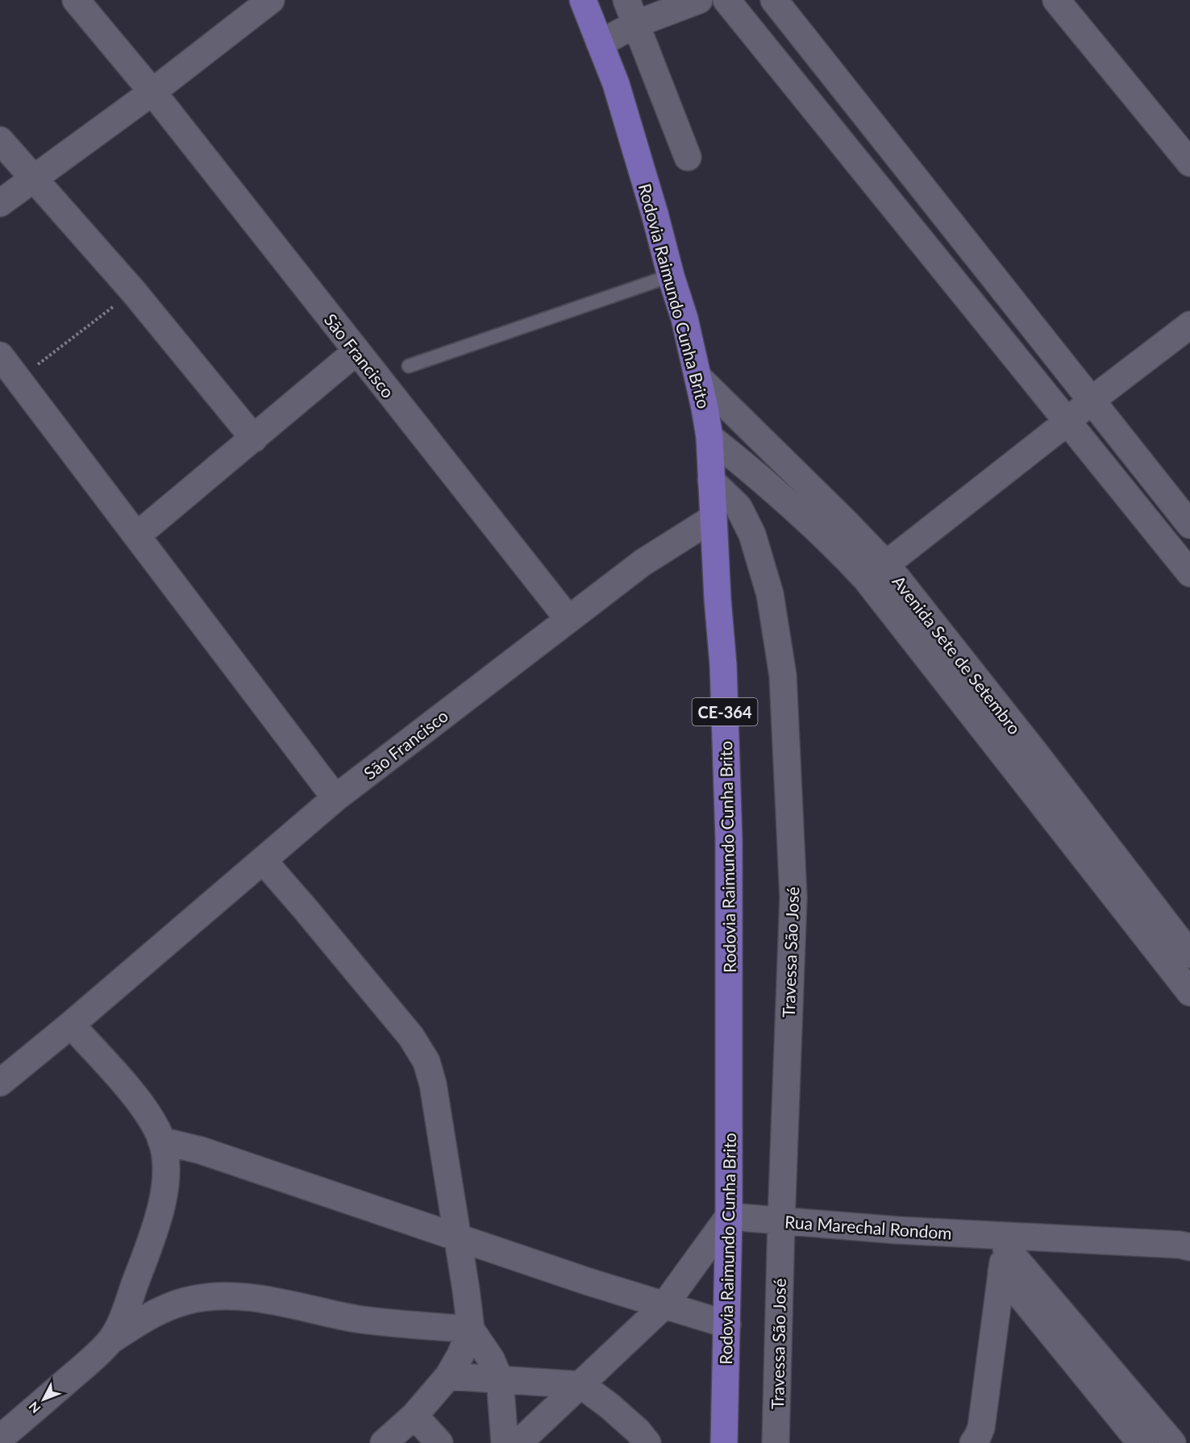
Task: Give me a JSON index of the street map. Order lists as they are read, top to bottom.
{
  "streets": {
    "main road": ["Rodovia Raimundo Cunha Brito", "CE-364"],
    "street": [
      "São Francisco",
      "Avenida Sete de Setembro",
      "Travessa São José",
      "Rua Marechal Rondom"
    ]
  },
  "crossings": [
    ["Rodovia Raimundo Cunha Brito", "São Francisco"],
    ["Rodovia Raimundo Cunha Brito", "Avenida Sete de Setembro"],
    ["Rodovia Raimundo Cunha Brito", "Travessa São José"],
    ["Rodovia Raimundo Cunha Brito", "Rua Marechal Rondom"],
    ["Travessa São José", "Rua Marechal Rondom"]
  ],
  "north": "bottom left"
}
